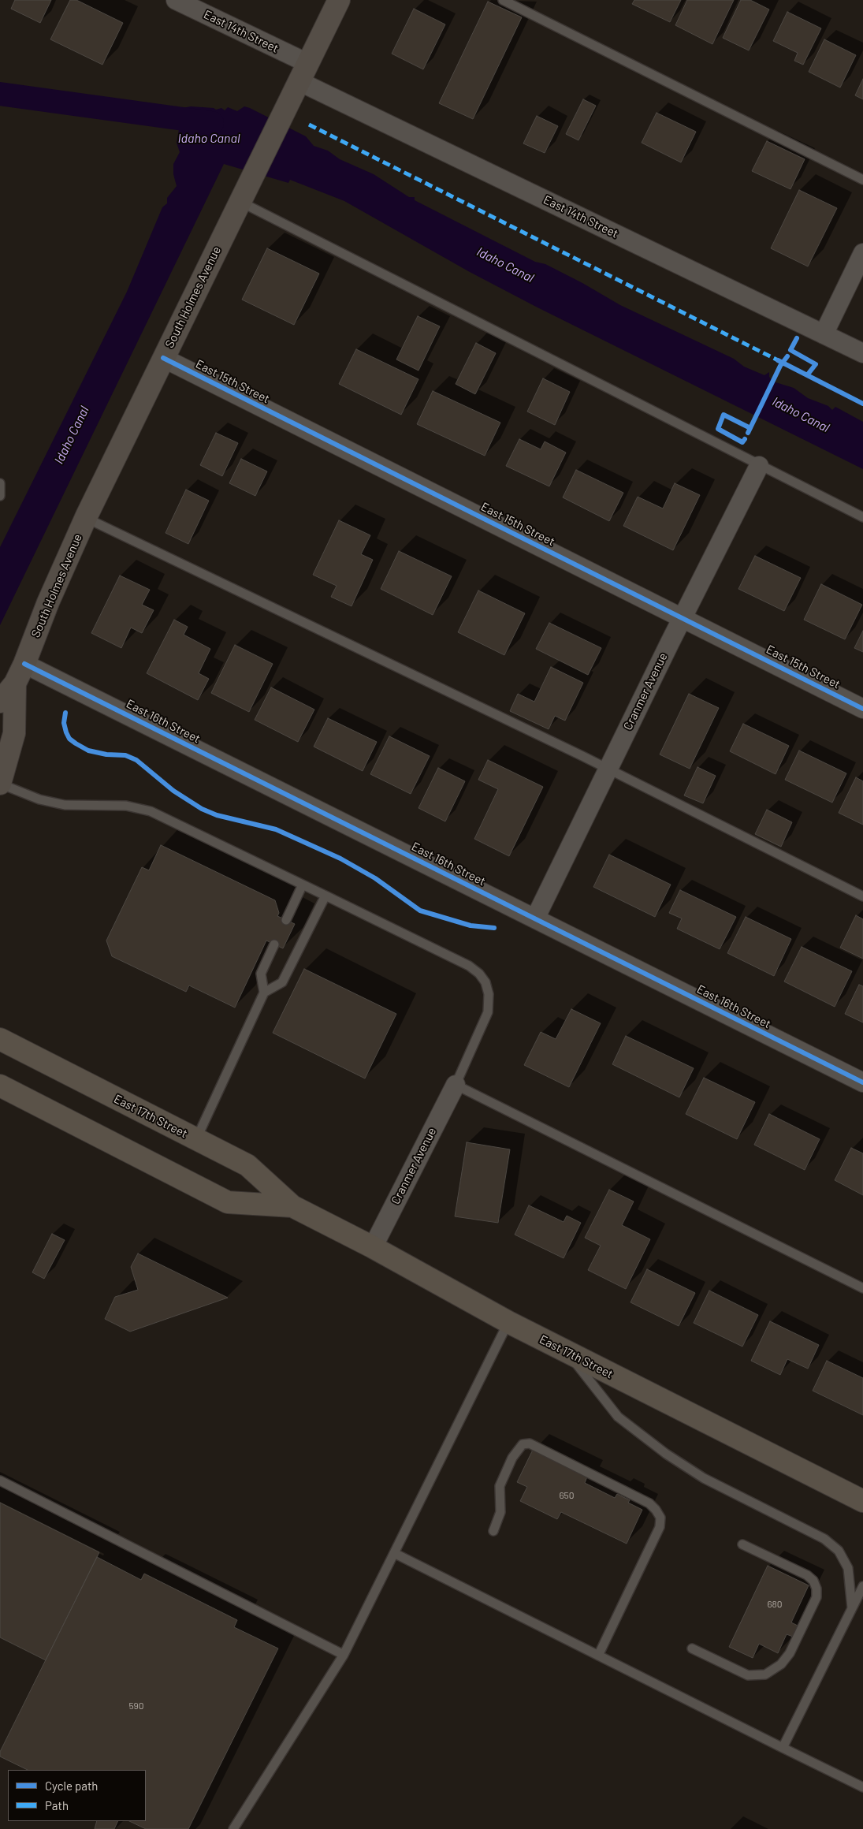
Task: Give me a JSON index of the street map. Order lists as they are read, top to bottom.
{
  "streets": {
    "main road": ["South Holmes Avenue", "East 17th Street"],
    "street": [
      "East 14th Street",
      "East 15th Street",
      "Cranmer Avenue",
      "East 16th Street"
    ]
  },
  "crossings": [
    ["East 14th Street", "South Holmes Avenue"],
    ["South Holmes Avenue", "East 15th Street"],
    ["South Holmes Avenue", "East 16th Street"],
    ["East 15th Street", "Cranmer Avenue"],
    ["Cranmer Avenue", "East 16th Street"],
    ["Cranmer Avenue", "East 17th Street"]
  ],
  "water": ["Idaho Canal"],
  "house_numbers": ["650", "680", "590"],
  "legend": ["Cycle path", "Path"]
}
